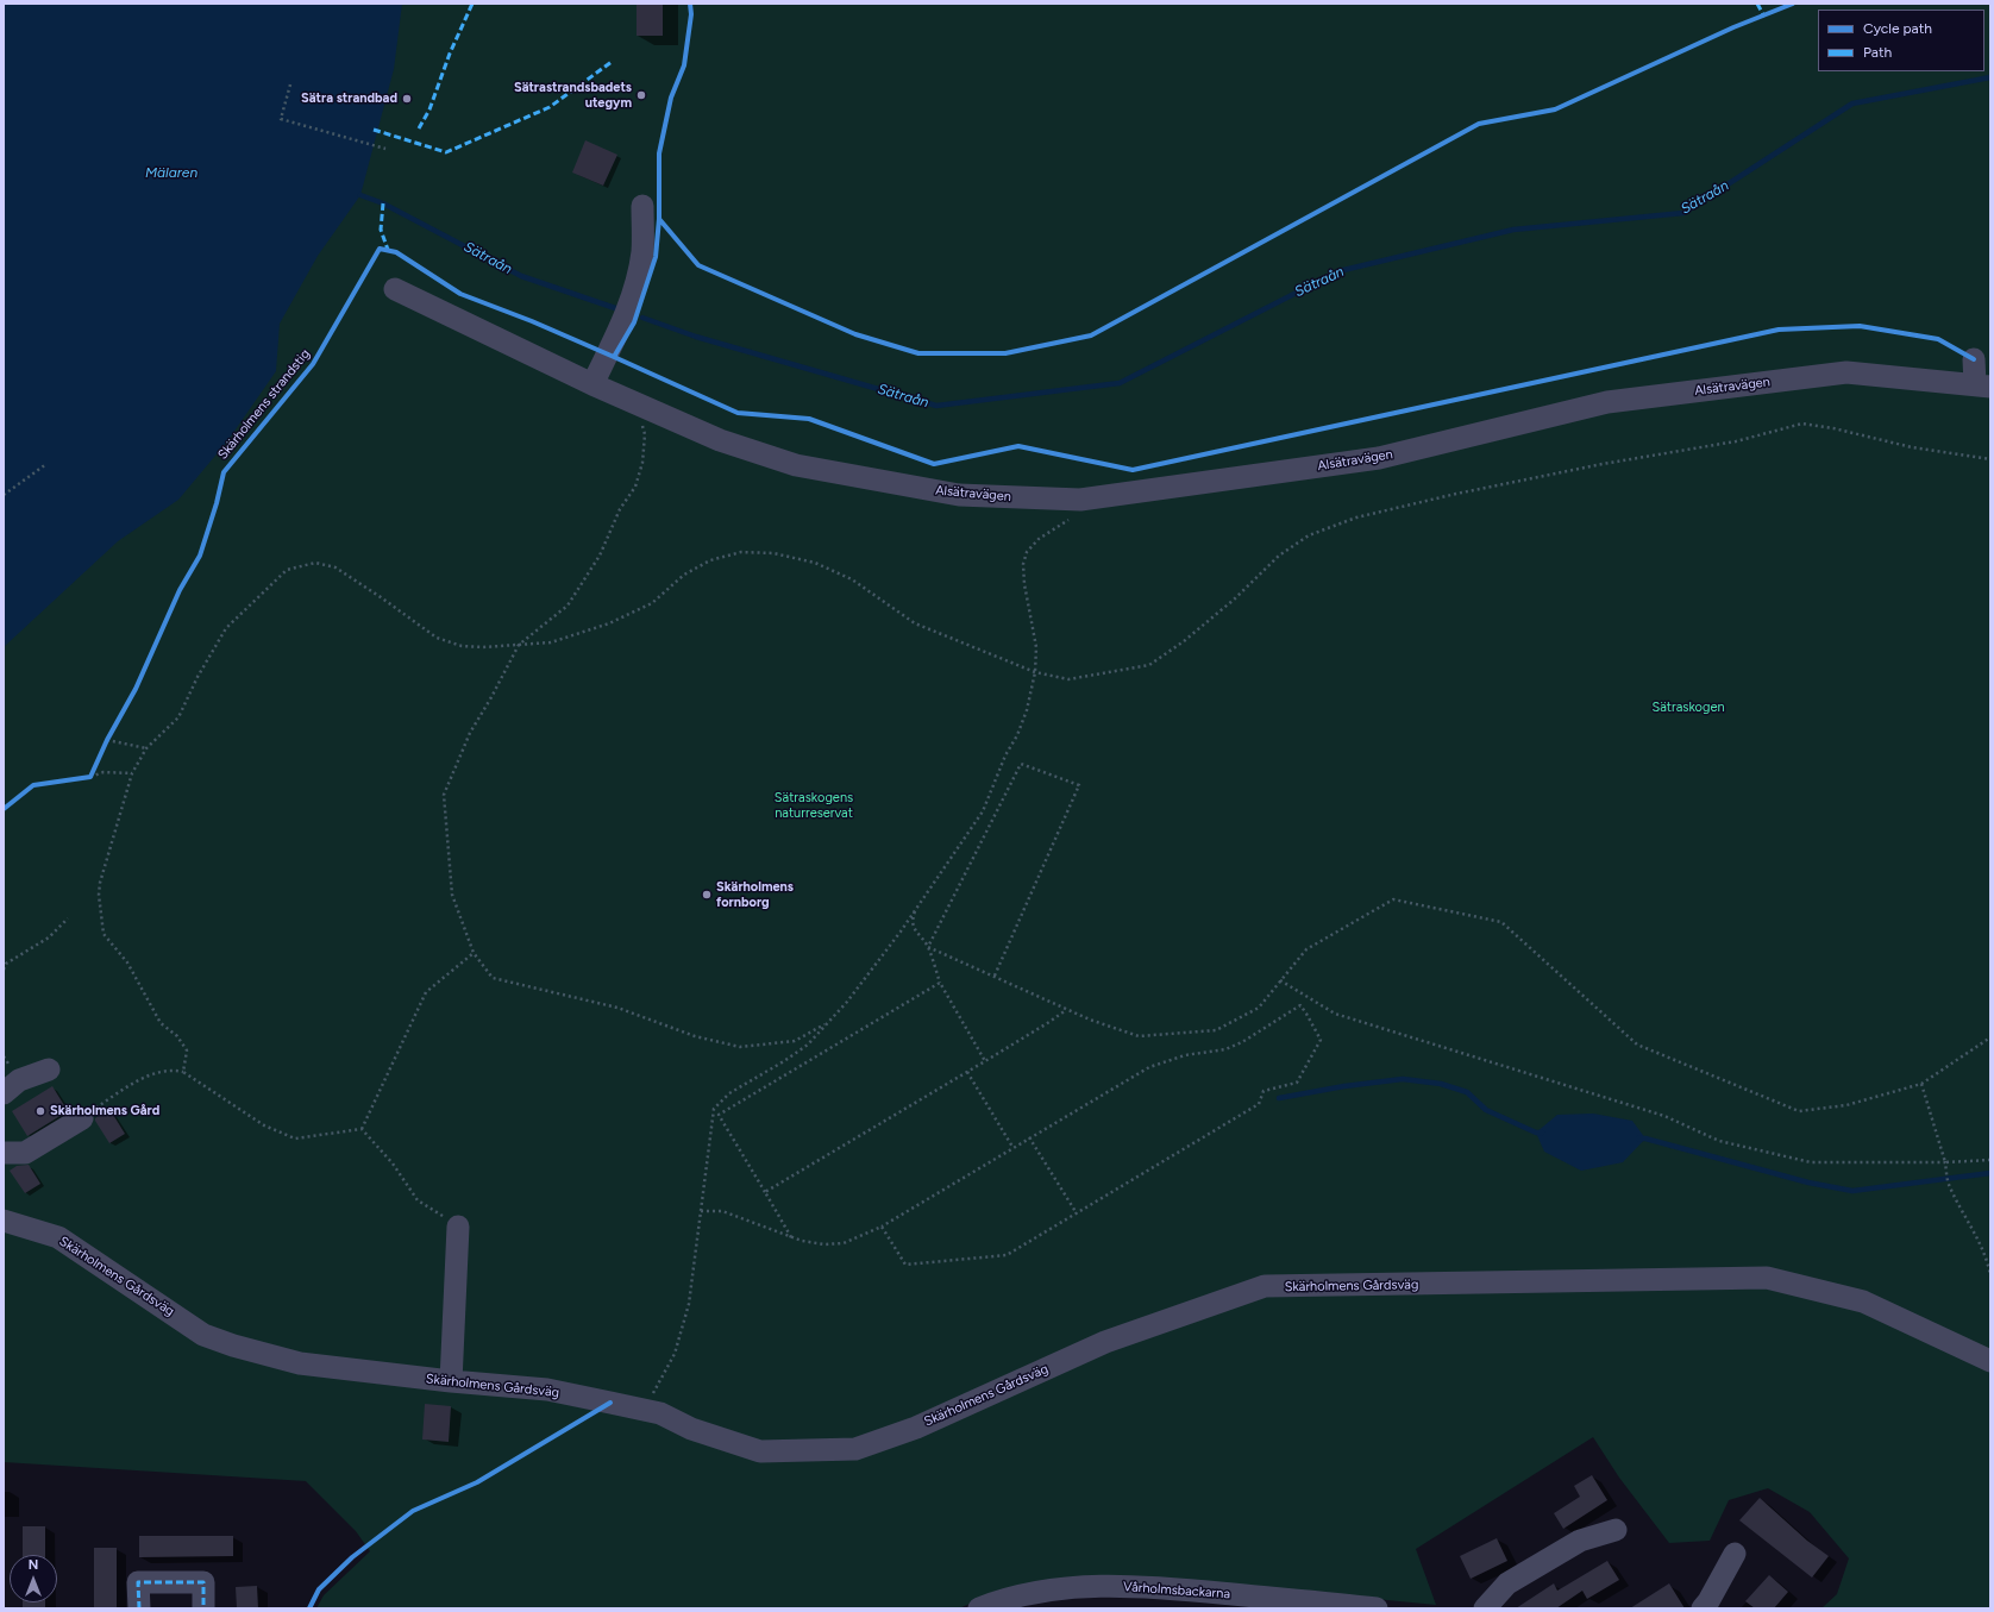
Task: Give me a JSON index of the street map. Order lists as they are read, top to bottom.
{
  "streets": {
    "street": ["Alsätravägen", "Skärholmens Gårdsväg", "Vårholmsbackarna"],
    "cycle path": ["Skärholmens strandstig"]
  },
  "water": ["Mälaren", "Sätraån"],
  "parks": ["Sätraskogen", "Sätraskogens naturreservat"],
  "places": [
    "Sätrastrandsbadets utegym",
    "Sätra strandbad",
    "Skärholmens fornborg",
    "Skärholmens Gård"
  ],
  "legend": ["Cycle path", "Path"],
  "north": "top"
}
